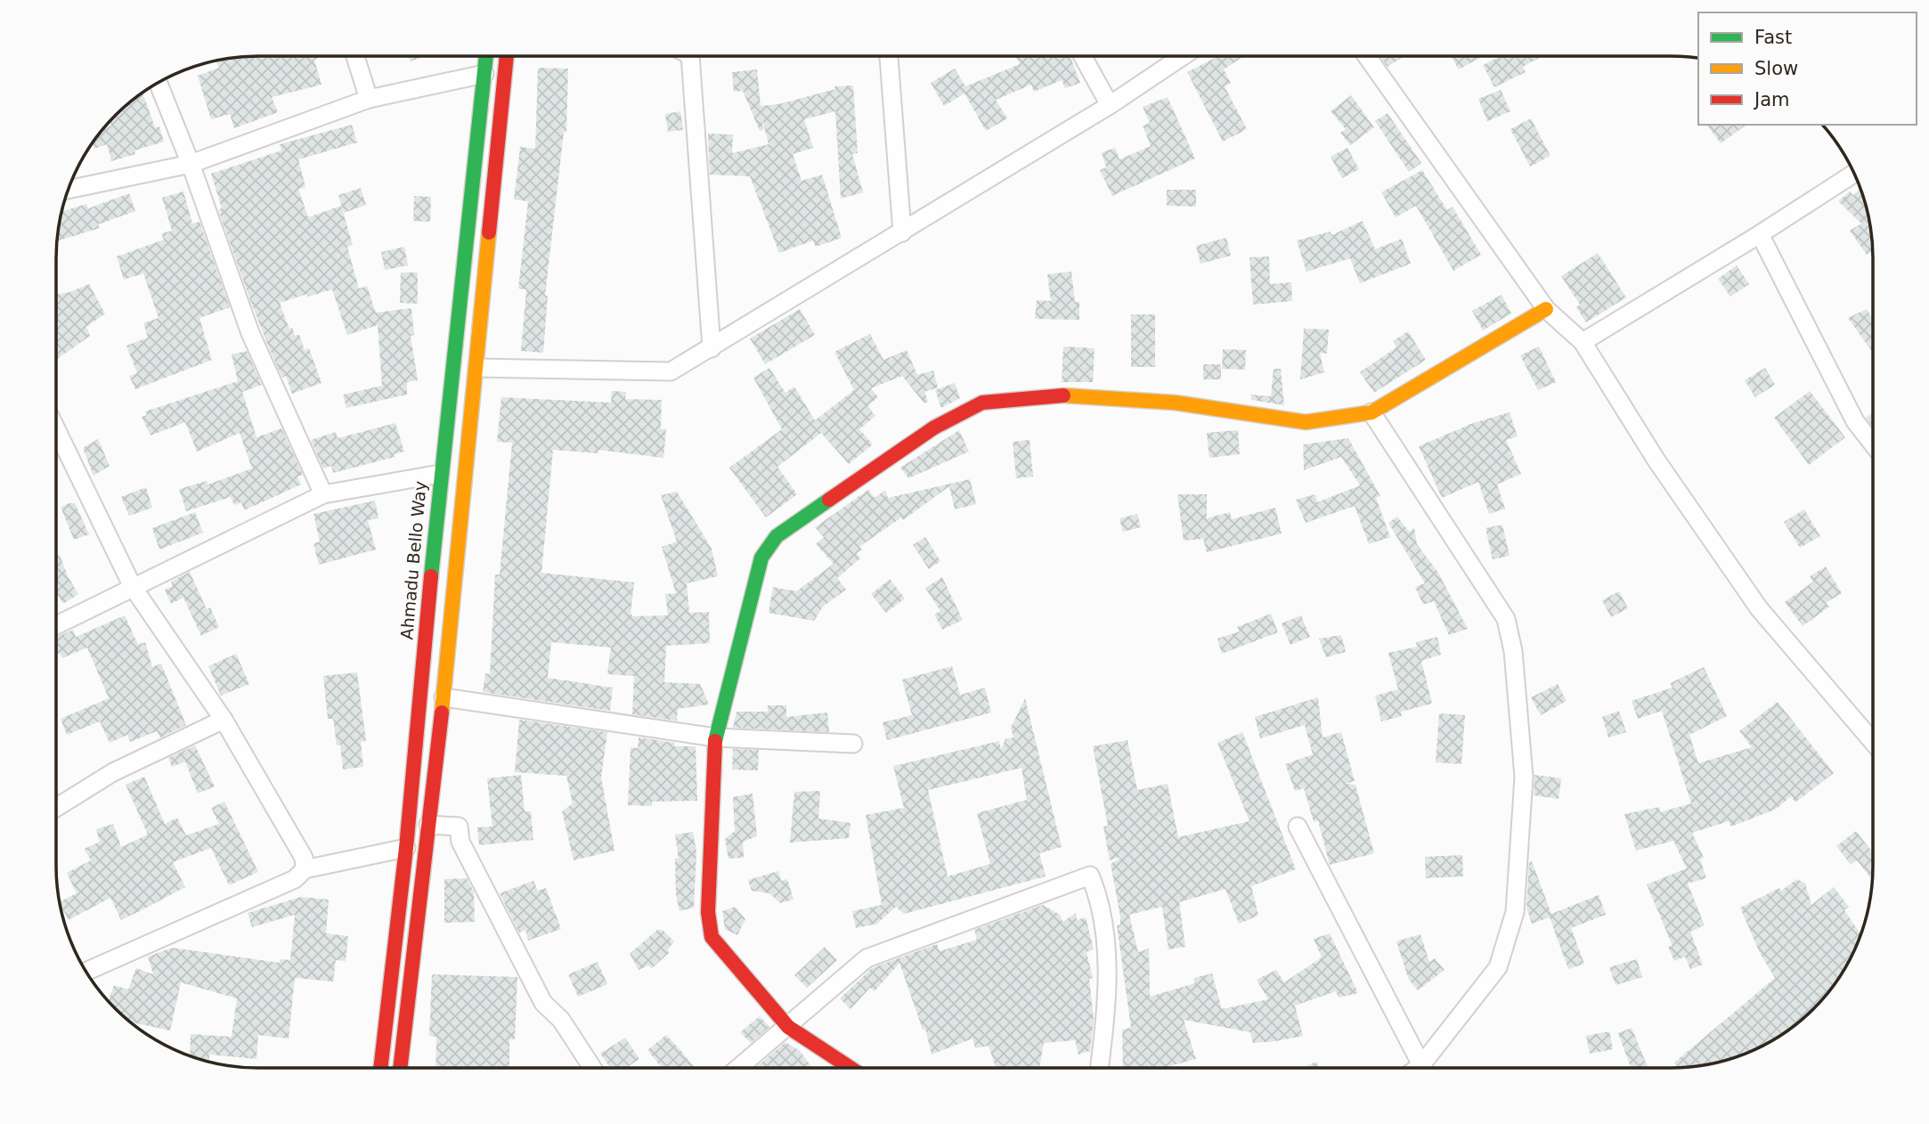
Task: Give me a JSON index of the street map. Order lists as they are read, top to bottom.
{
  "streets": {
    "main road": ["Ahmadu Bello Way"]
  },
  "legend": ["Fast", "Slow", "Jam"]
}
